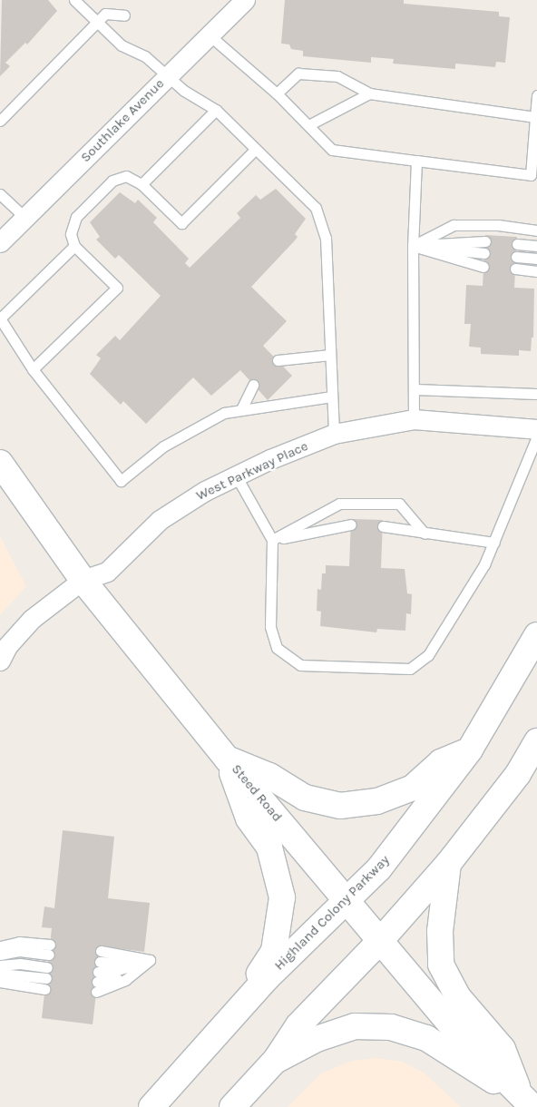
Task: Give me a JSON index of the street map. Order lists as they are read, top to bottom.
{
  "streets": {
    "street": [
      "Southlake Avenue",
      "West Parkway Place",
      "Steed Road",
      "Highland Colony Parkway"
    ]
  },
  "crossings": [
    ["West Parkway Place", "Steed Road"],
    ["Steed Road", "Highland Colony Parkway"]
  ]
}
